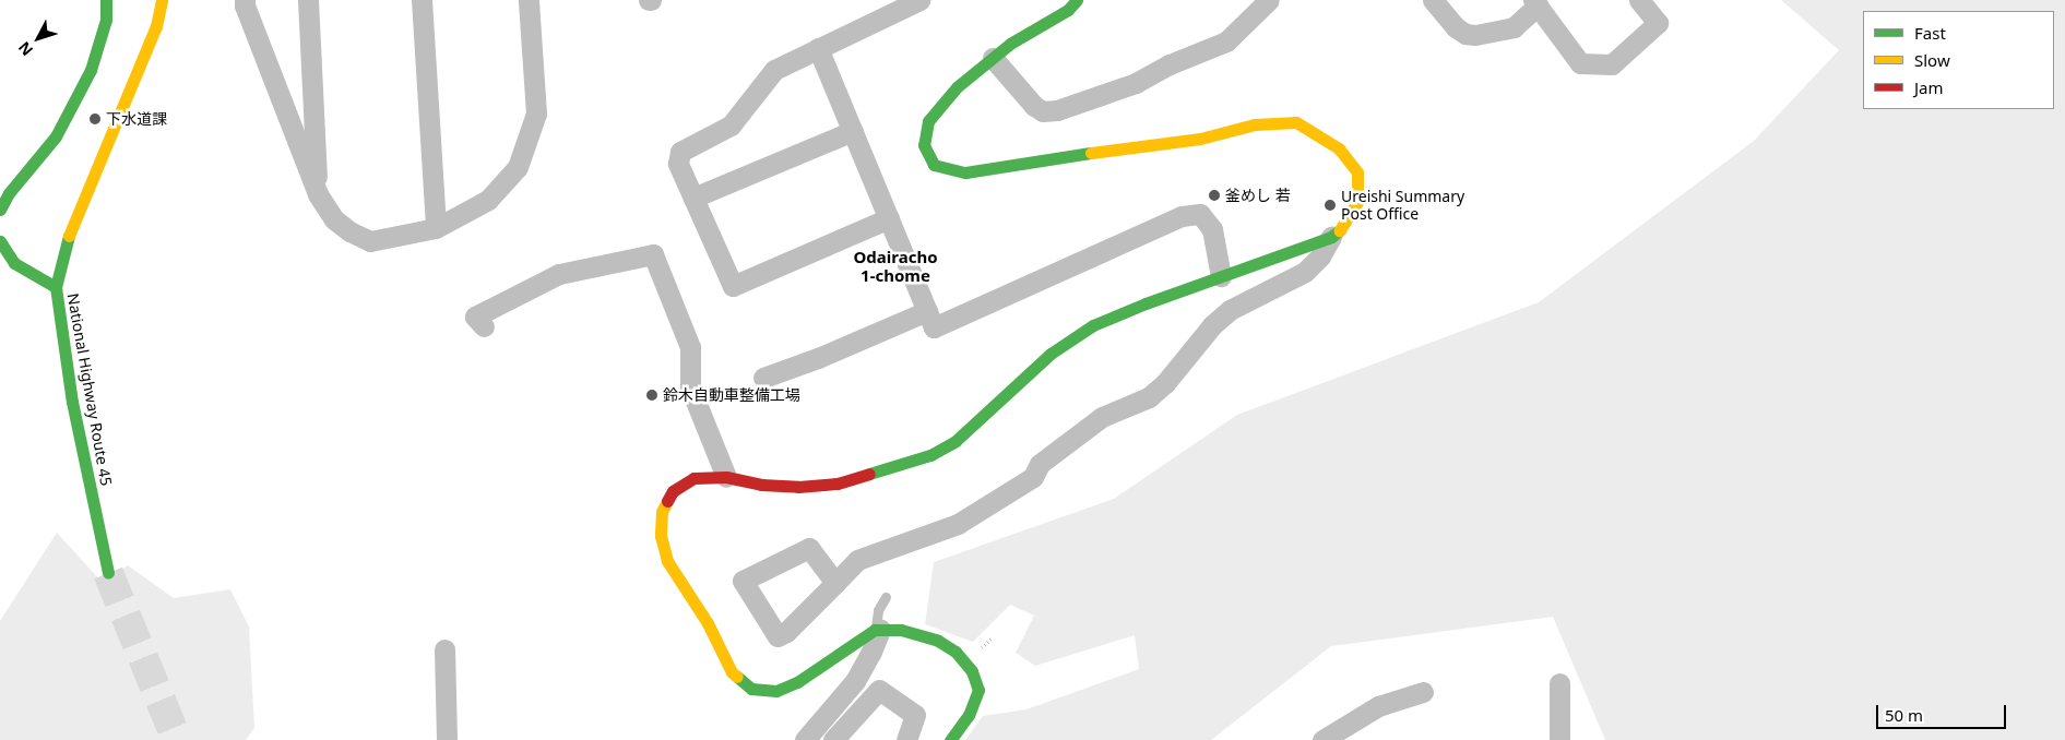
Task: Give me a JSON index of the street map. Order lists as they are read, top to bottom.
{
  "streets": {
    "main road": ["National Highway Route 45"]
  },
  "districts": ["Odairacho 1-chome"],
  "places": [
    "下水道課",
    "釜めし 若",
    "Ureishi Summary Post Office",
    "鈴木自動車整備工場"
  ],
  "legend": ["Fast", "Slow", "Jam"],
  "scale_bar": "50 m",
  "north": "bottom left"
}
